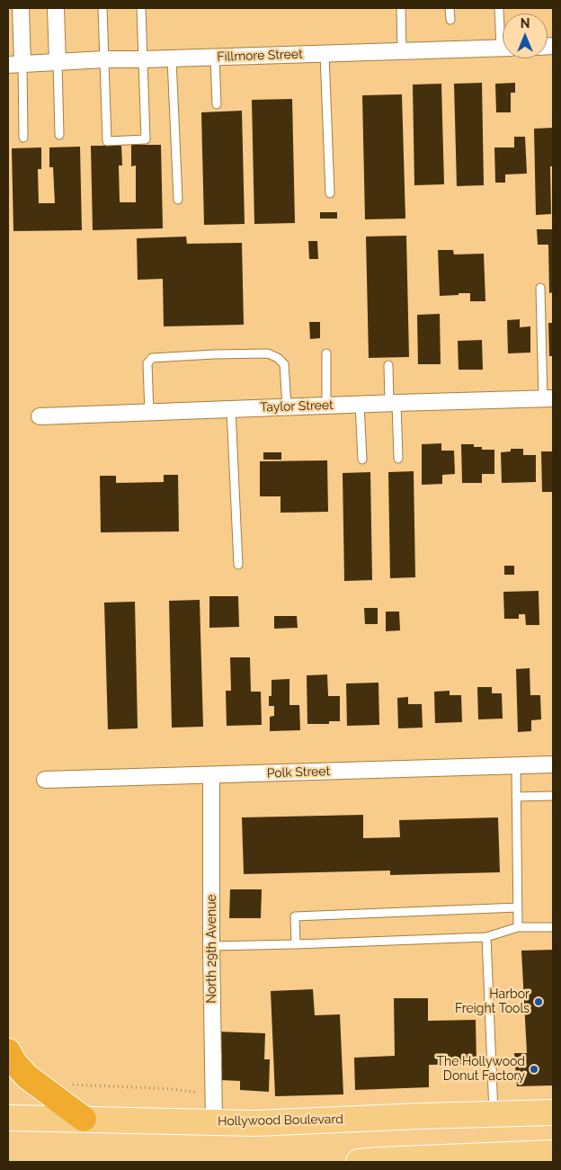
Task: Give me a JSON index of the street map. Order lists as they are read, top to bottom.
{
  "streets": {
    "main road": ["Hollywood Boulevard"],
    "street": [
      "Fillmore Street",
      "Taylor Street",
      "Polk Street",
      "North 29th Avenue"
    ]
  },
  "crossings": [
    ["Polk Street", "North 29th Avenue"],
    ["North 29th Avenue", "Hollywood Boulevard"]
  ],
  "places": ["Harbor Freight Tools", "The Hollywood Donut Factory"],
  "north": "top"
}
